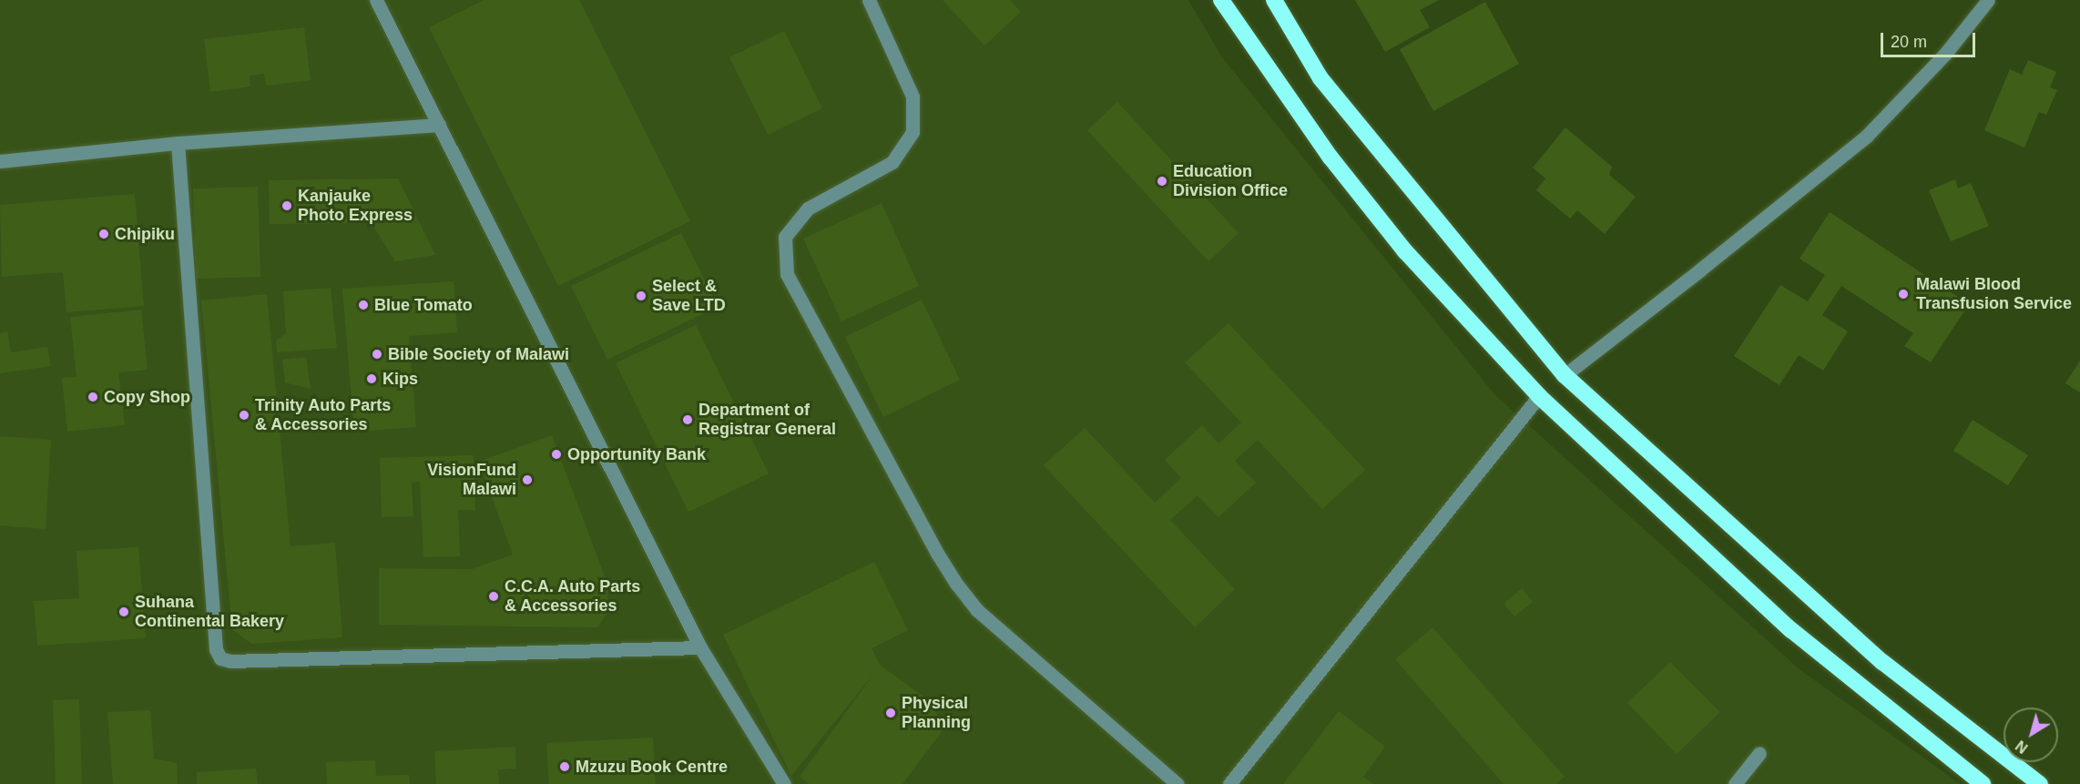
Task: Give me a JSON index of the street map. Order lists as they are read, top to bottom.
{
  "places": [
    "Education Division Office",
    "Kanjauke Photo Express",
    "Chipiku",
    "Malawi Blood Transfusion Service",
    "Select & Save LTD",
    "Blue Tomato",
    "Bible Society of Malawi",
    "Kips",
    "Copy Shop",
    "Trinity Auto Parts & Accessories",
    "Department of Registrar General",
    "Opportunity Bank",
    "VisionFund Malawi",
    "C.C.A. Auto Parts & Accessories",
    "Suhana Continental Bakery",
    "Physical Planning",
    "Mzuzu Book Centre"
  ],
  "scale_bar": "20 m",
  "north": "bottom left"
}
